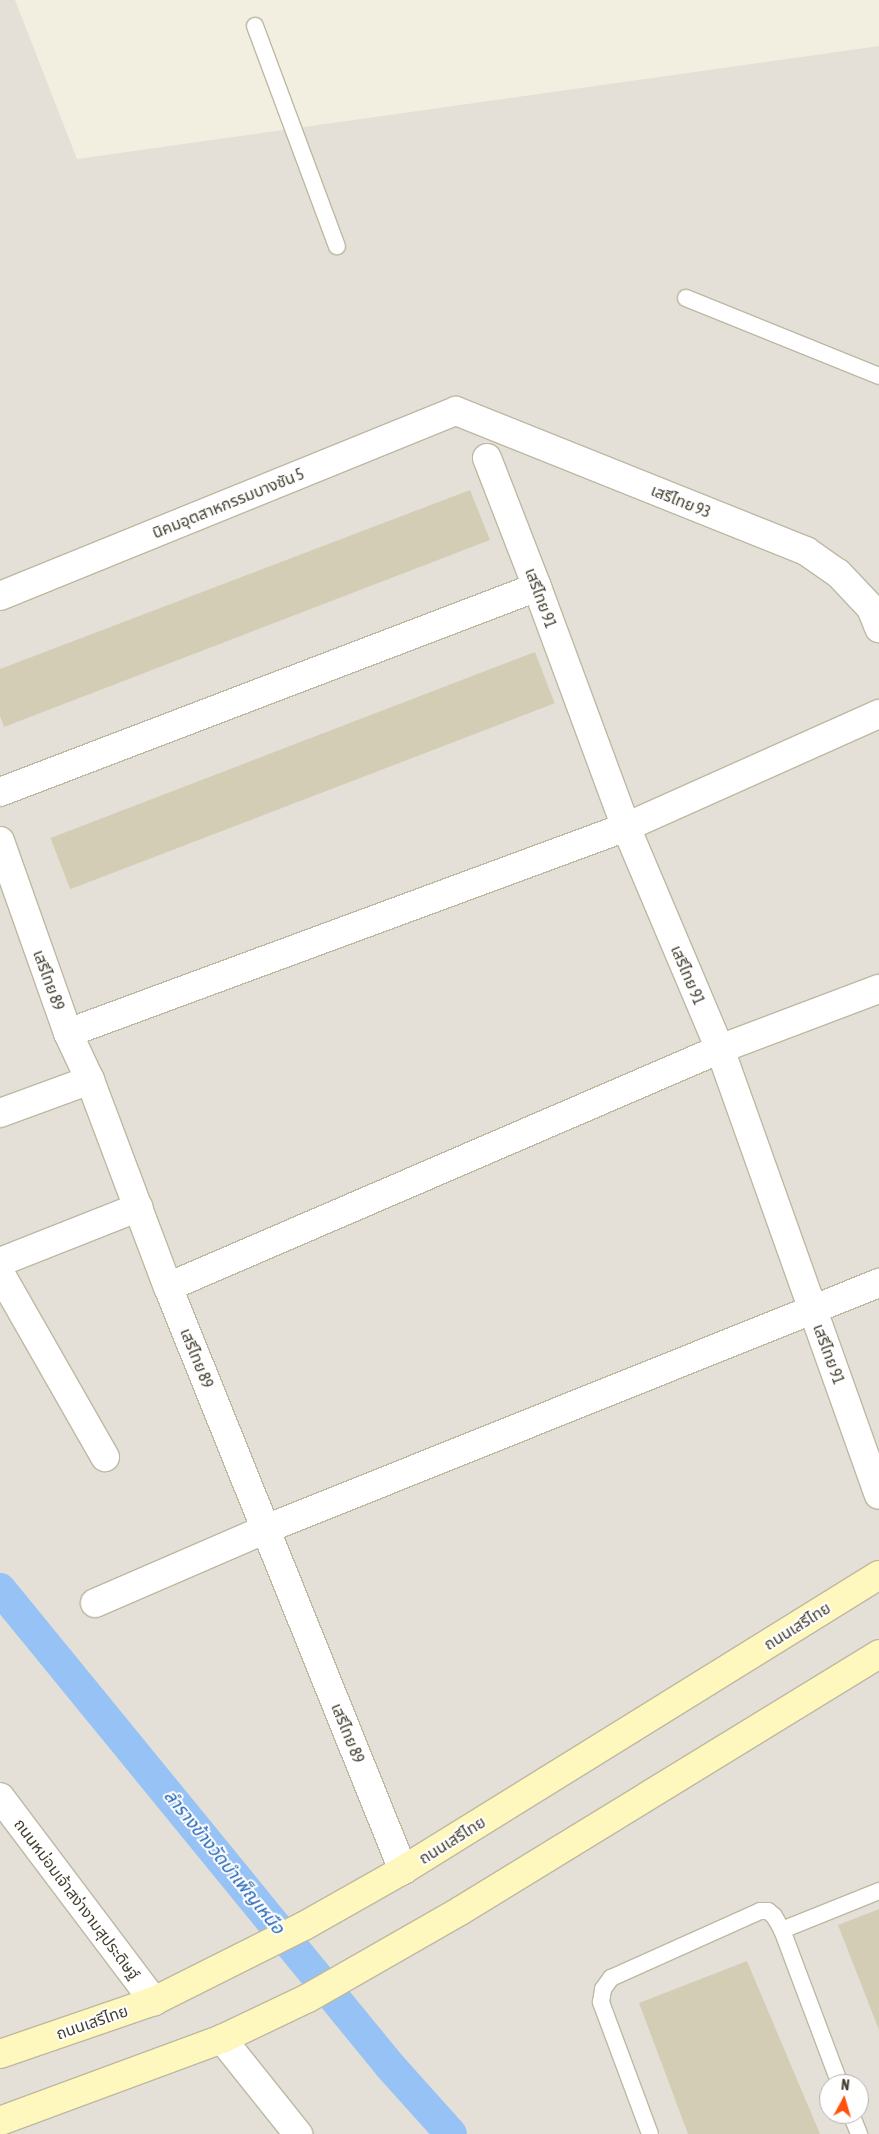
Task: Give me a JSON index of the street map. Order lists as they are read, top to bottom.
{
  "streets": {
    "main road": ["ถนนเสรีไทย"],
    "street": [
      "เสรีไทย 93",
      "นิคมอุตสาหกรรมบางชัน 5",
      "เสรีไทย 91",
      "เสรีไทย 89",
      "ถนนหม่อมเจ้าสง่างามสุประดิษฐ์"
    ]
  },
  "crossings": [
    ["เสรีไทย 93", "นิคมอุตสาหกรรมบางชัน 5"],
    ["เสรีไทย 89", "ถนนเสรีไทย"],
    ["ถนนเสรีไทย", "ถนนหม่อมเจ้าสง่างามสุประดิษฐ์"]
  ],
  "water": ["ลำรางข้างวัดบำเพ็ญเหนือ"],
  "north": "top"
}
